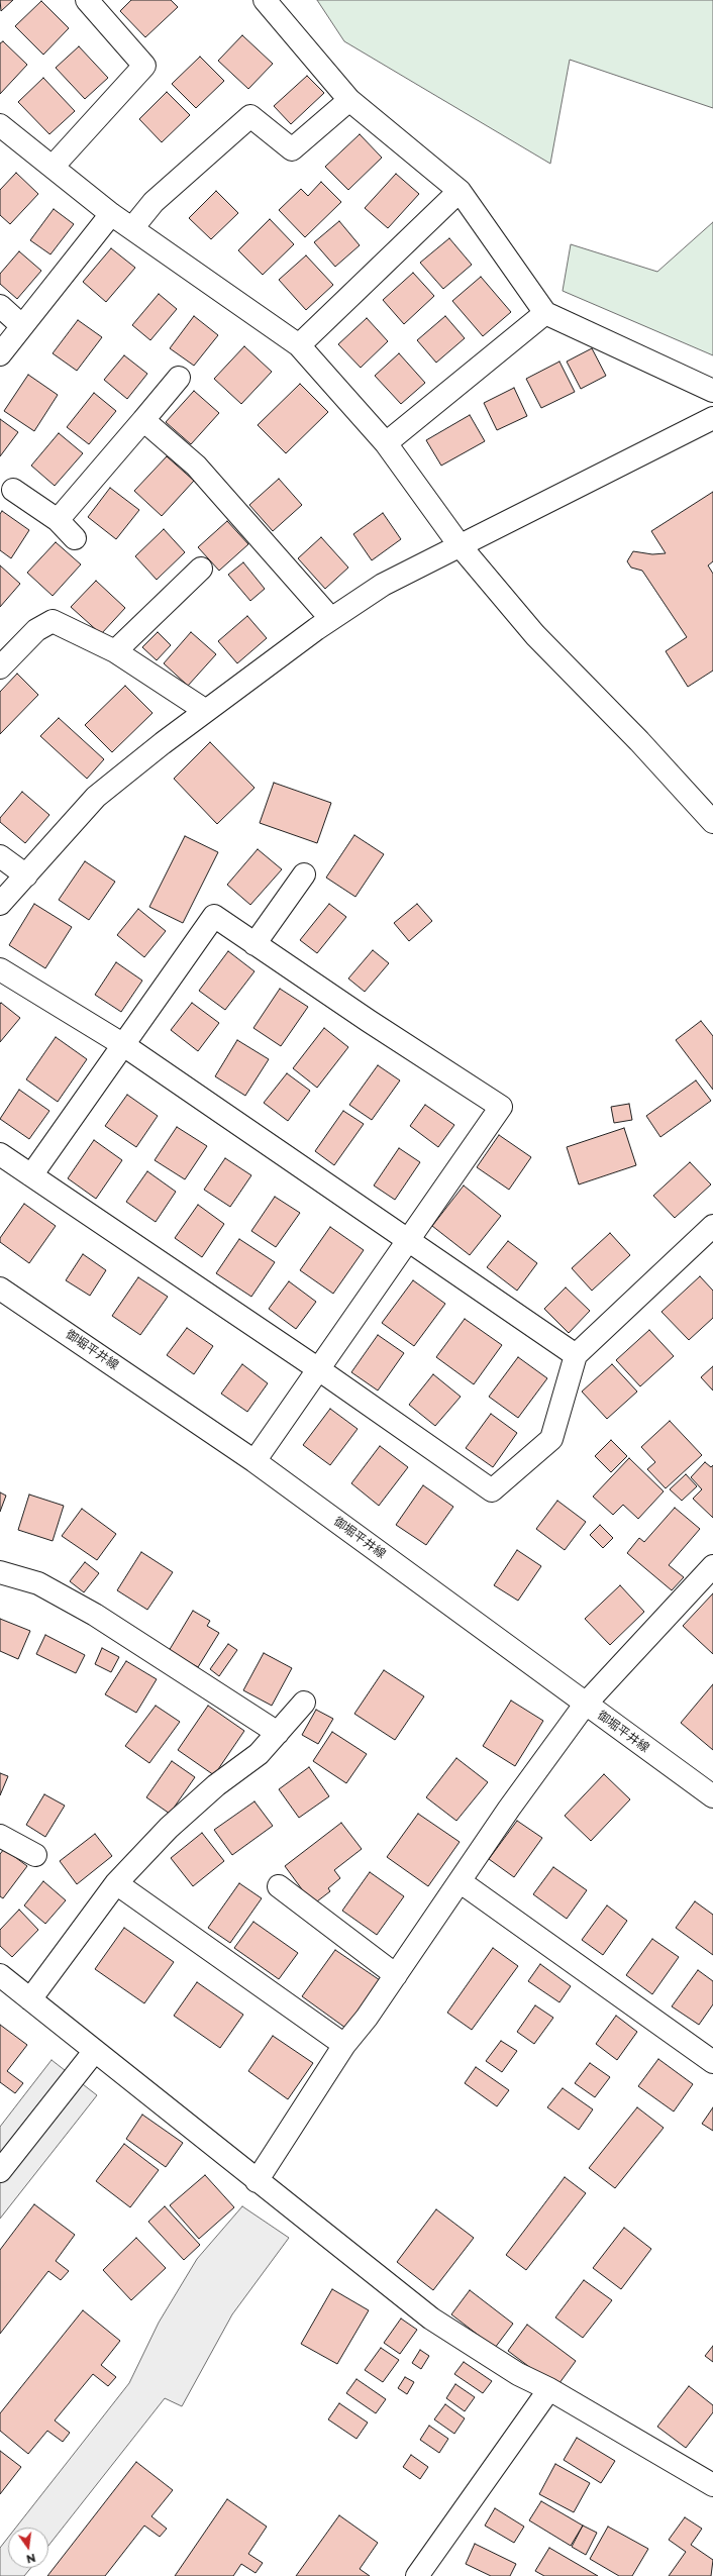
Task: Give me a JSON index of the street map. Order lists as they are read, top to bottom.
{
  "streets": {
    "street": ["御堀平井線"]
  },
  "north": "bottom"
}
